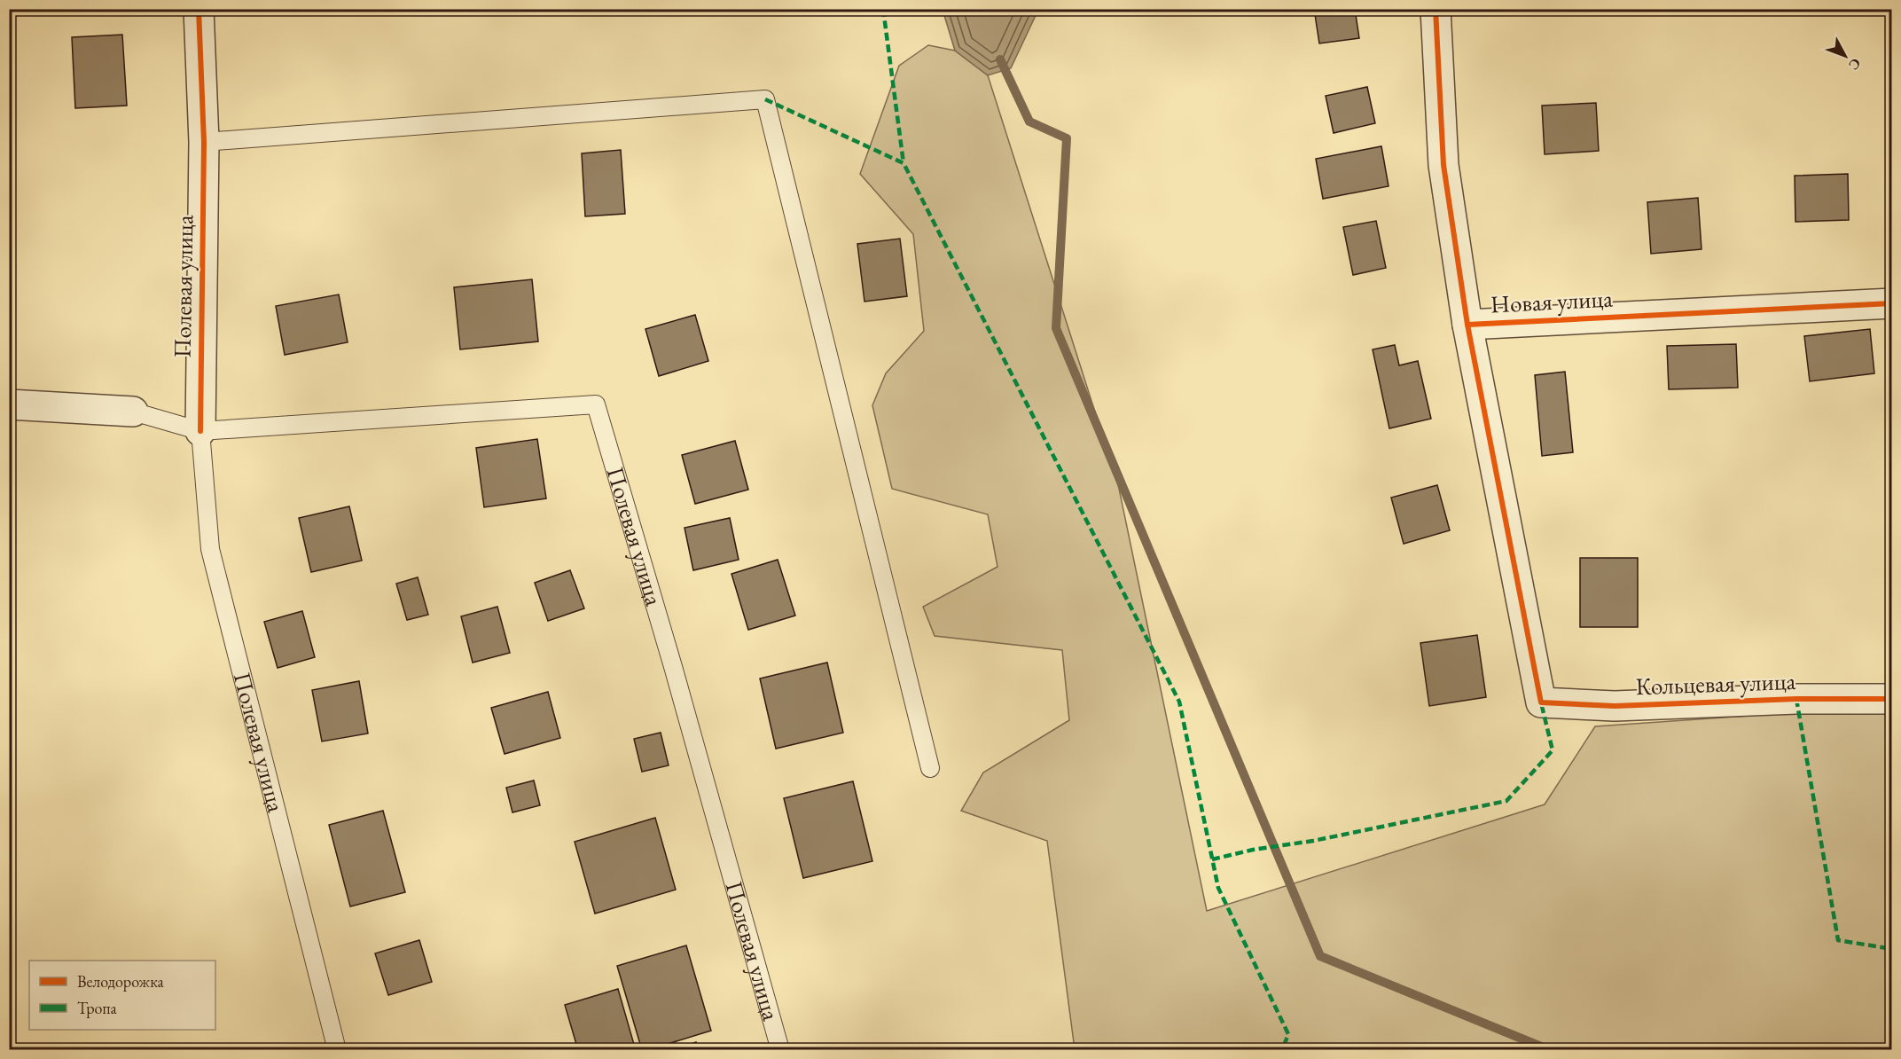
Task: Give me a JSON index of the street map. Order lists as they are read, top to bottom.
{
  "streets": {
    "street": ["Полевая улица", "Новая улица", "Кольцевая улица"]
  },
  "crossings": [
    ["Новая улица", "Кольцевая улица"]
  ],
  "legend": ["Велодорожка", "Тропа"],
  "north": "bottom right"
}
